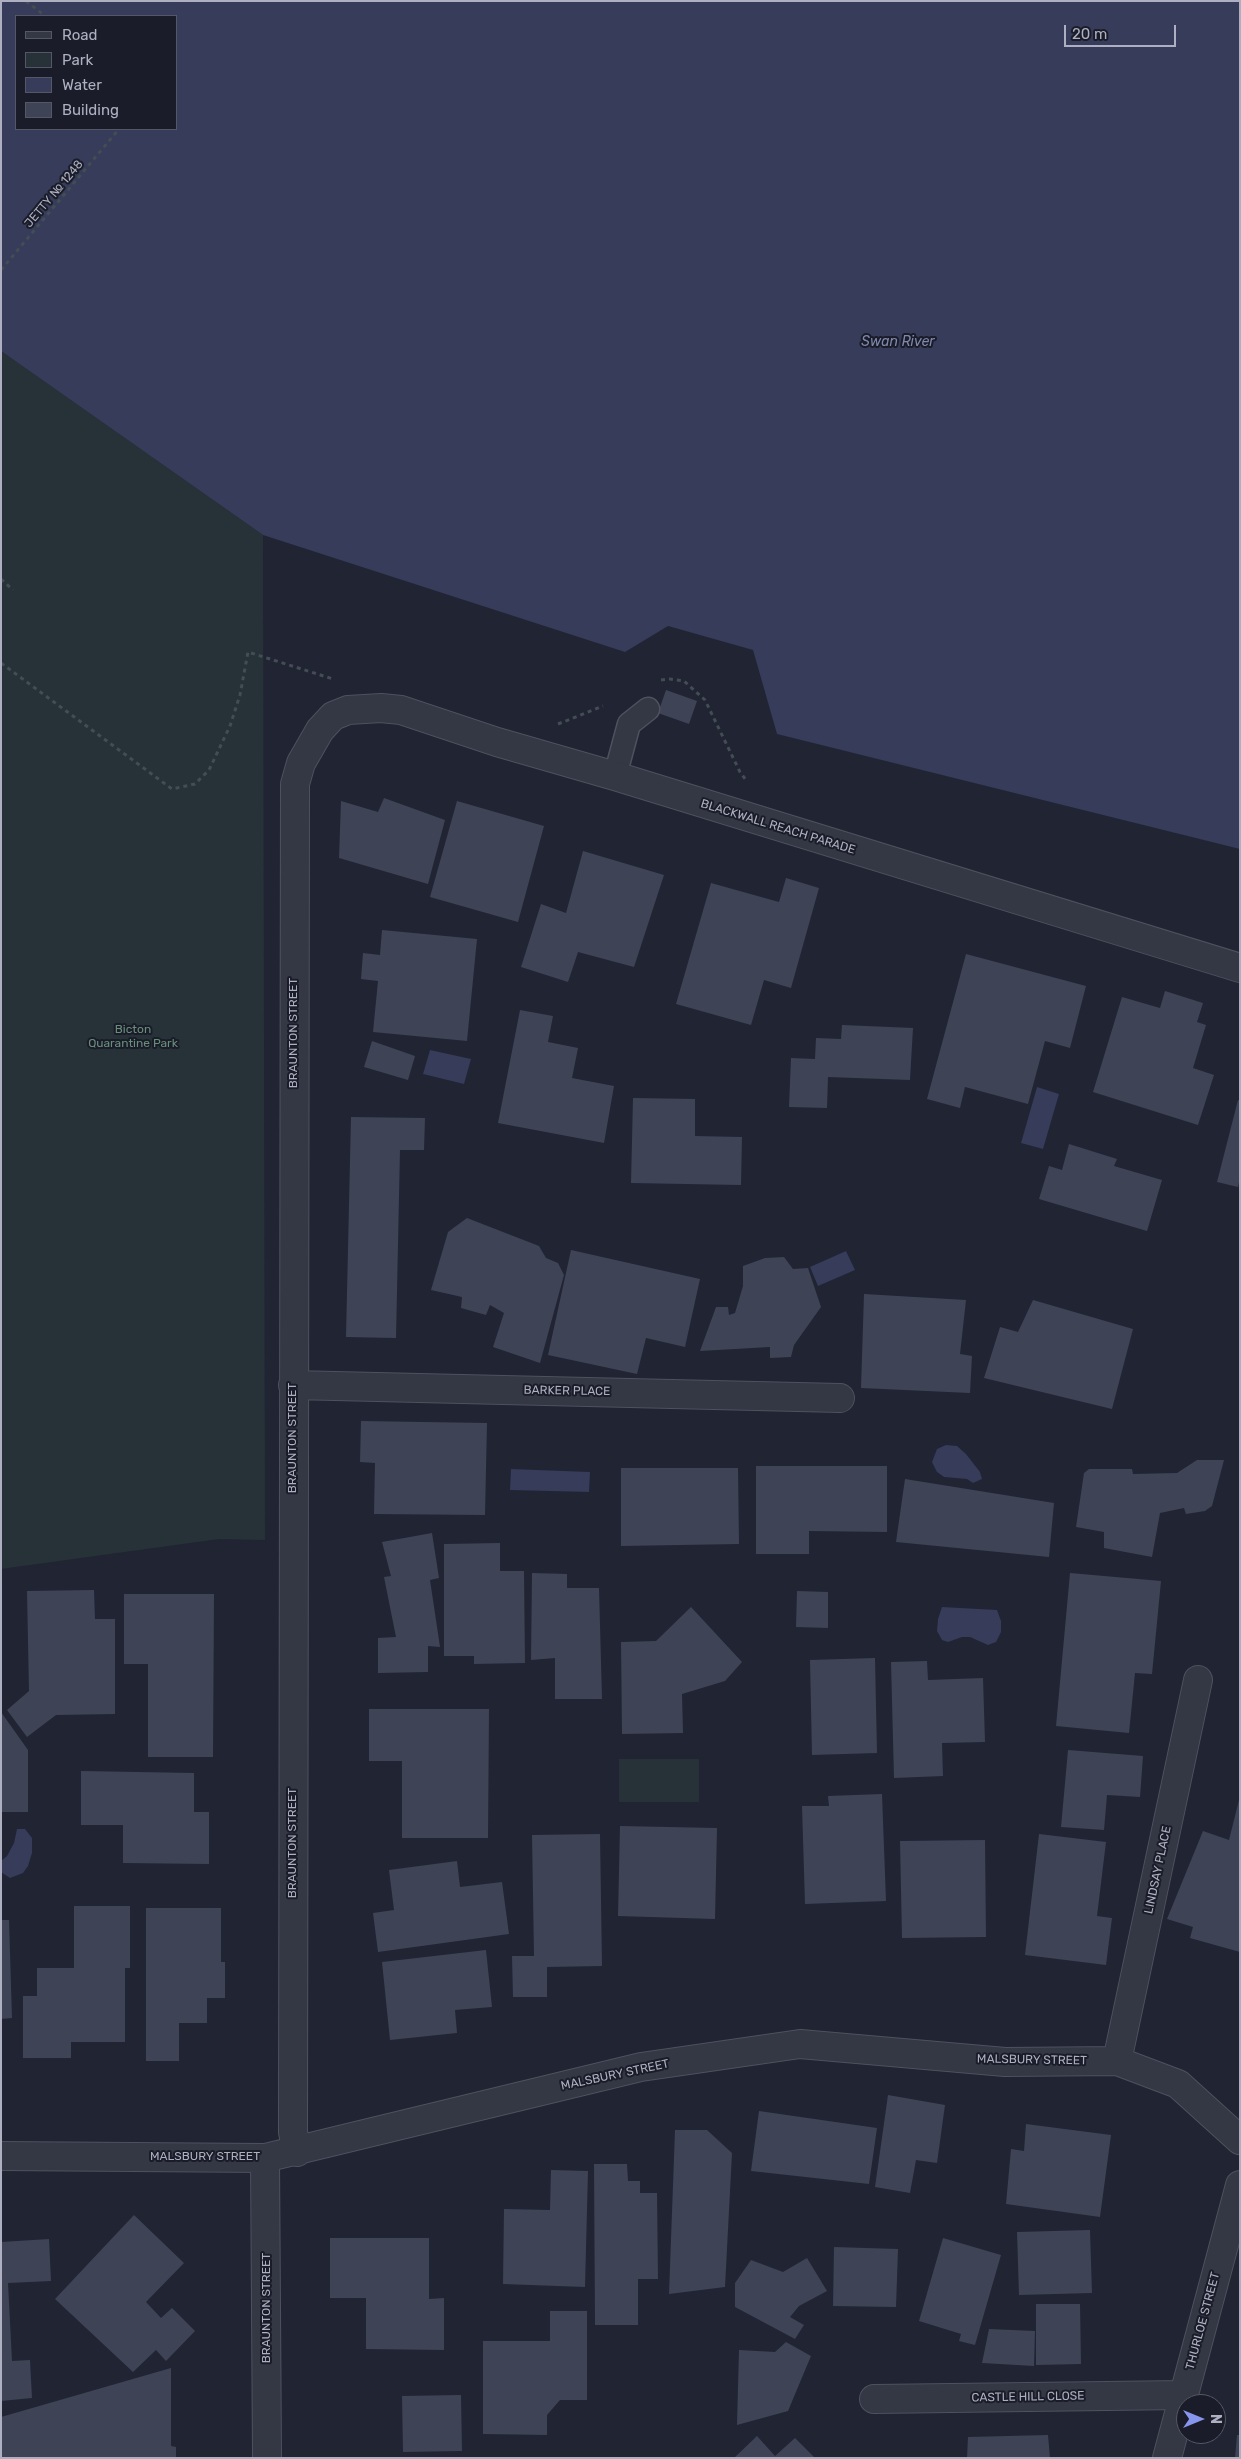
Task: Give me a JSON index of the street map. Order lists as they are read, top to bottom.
{
  "streets": {
    "street": [
      "BLACKWALL REACH PARADE",
      "BRAUNTON STREET",
      "BARKER PLACE",
      "LINDSAY PLACE",
      "MALSBURY STREET",
      "THURLOE STREET",
      "CASTLE HILL CLOSE"
    ],
    "path": ["JETTY № 1248"]
  },
  "crossings": [
    ["BLACKWALL REACH PARADE", "BRAUNTON STREET"],
    ["BRAUNTON STREET", "BARKER PLACE"],
    ["BRAUNTON STREET", "MALSBURY STREET"],
    ["LINDSAY PLACE", "MALSBURY STREET"]
  ],
  "water": ["Swan River"],
  "parks": ["Bicton Quarantine Park"],
  "legend": [
    "Road",
    "Park",
    "Water",
    "Building"
  ],
  "scale_bar": "20 m",
  "north": "right"
}
